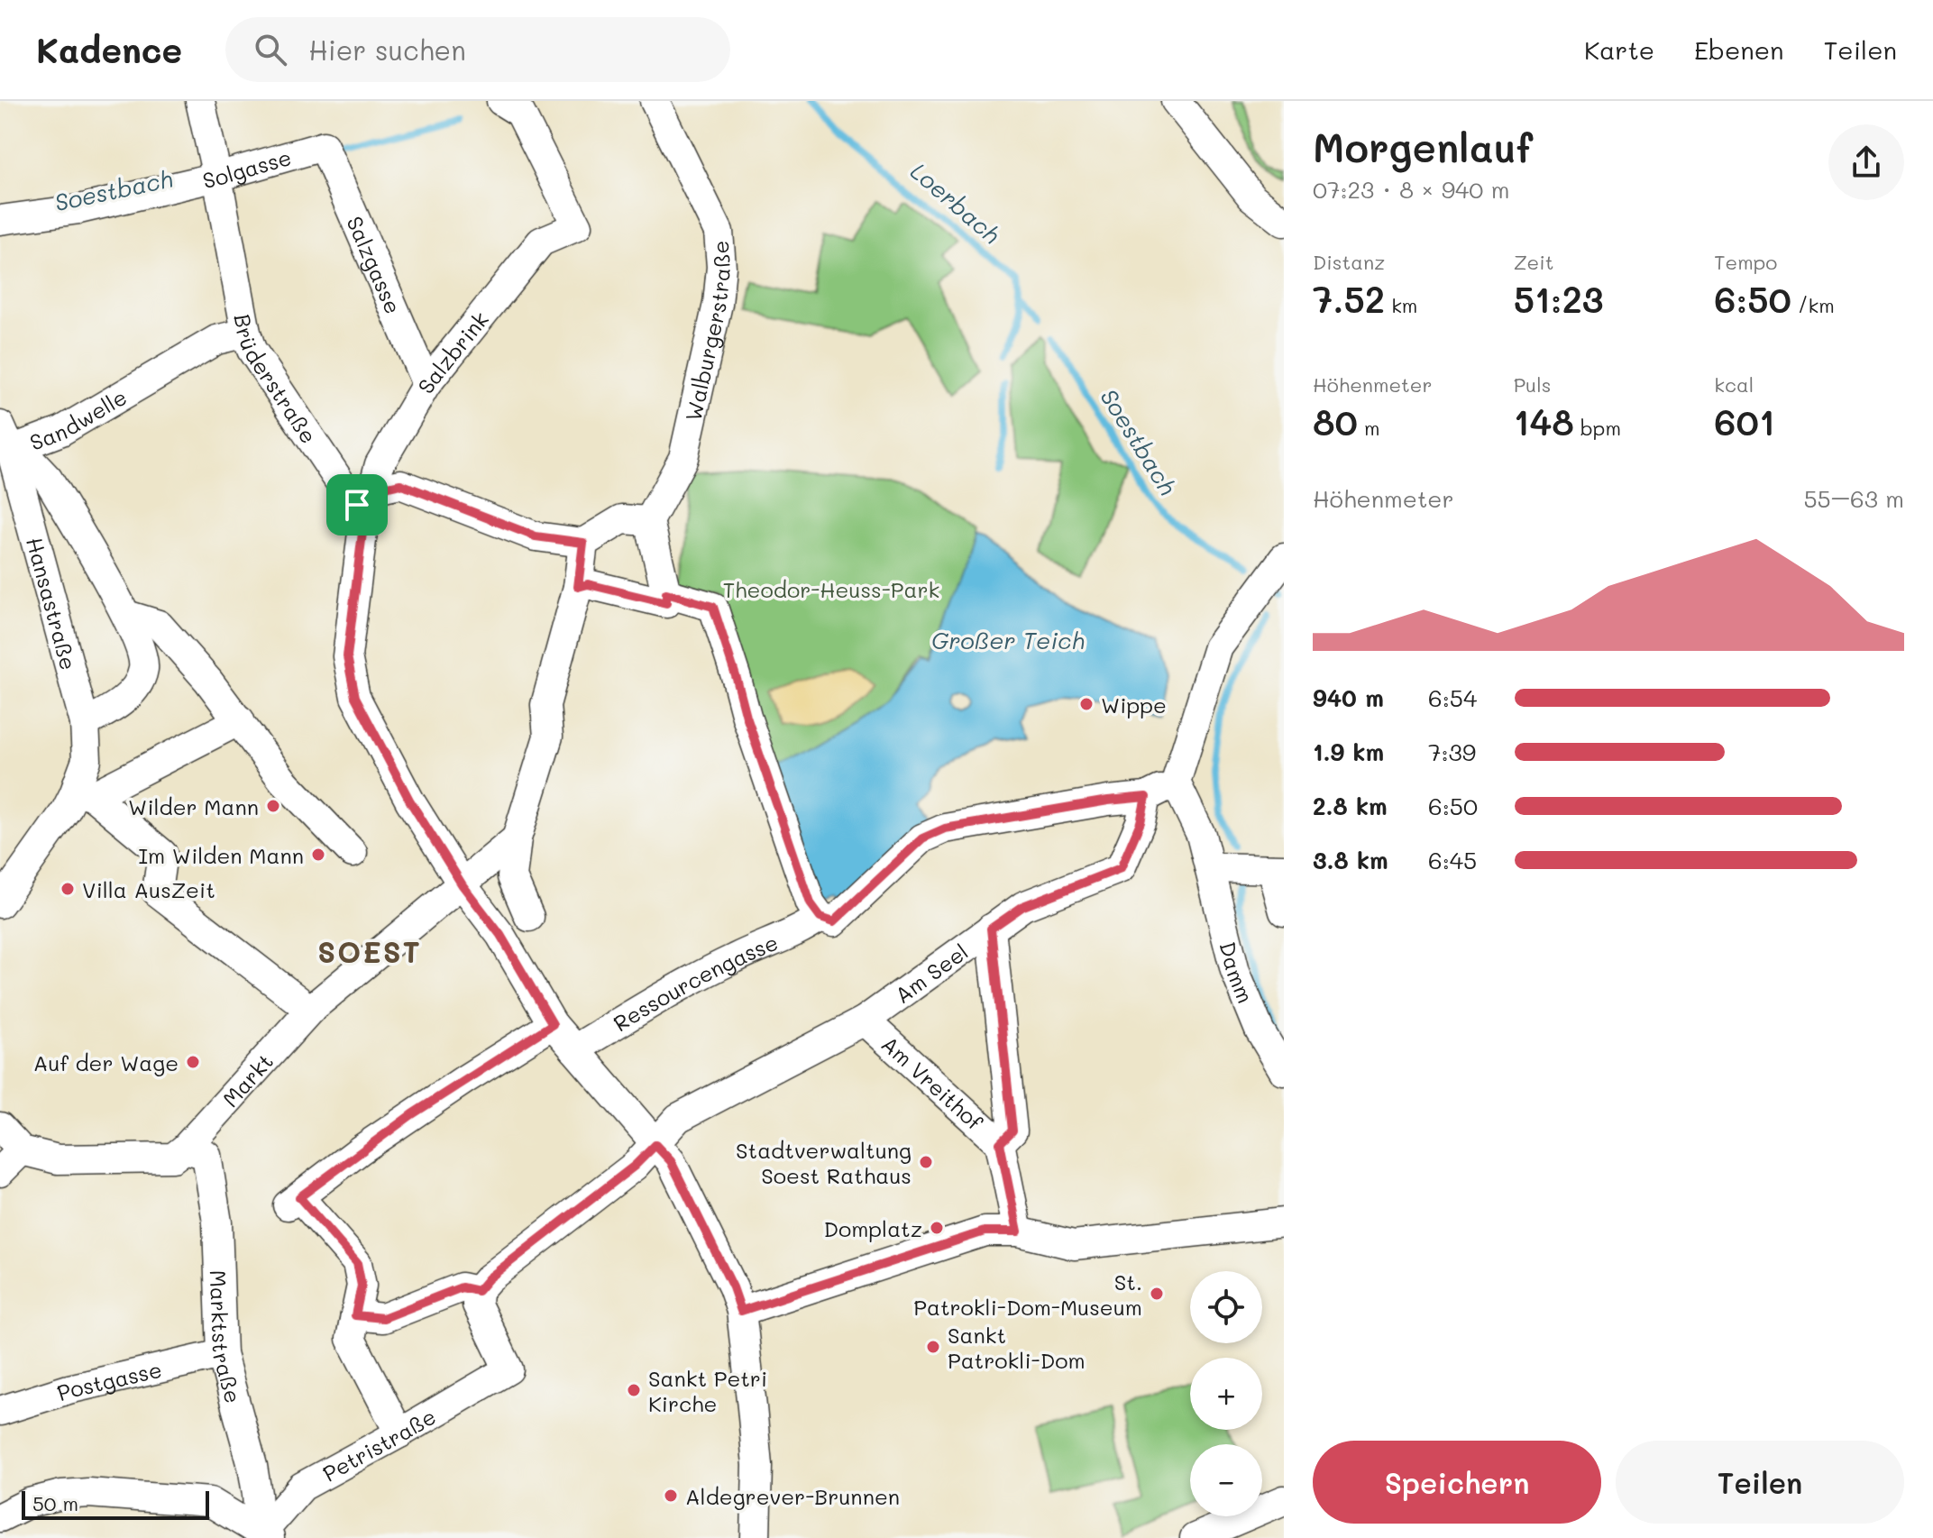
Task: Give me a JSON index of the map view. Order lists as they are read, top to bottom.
{
  "streets": {
    "street": [
      "Solgasse",
      "Salzgasse",
      "Walburgerstraße",
      "Salzbrink",
      "Brüderstraße",
      "Sandwelle",
      "Hansastraße",
      "Am Seel",
      "Damm",
      "Ressourcengasse",
      "Markt",
      "Am Vreithof",
      "Marktstraße",
      "Postgasse",
      "Petristraße"
    ]
  },
  "crossings": [
    ["Solgasse", "Salzgasse"],
    ["Solgasse", "Brüderstraße"],
    ["Salzgasse", "Salzbrink"],
    ["Salzbrink", "Brüderstraße"],
    ["Brüderstraße", "Sandwelle"],
    ["Brüderstraße", "Markt"],
    ["Sandwelle", "Hansastraße"],
    ["Am Seel", "Ressourcengasse"],
    ["Am Seel", "Am Vreithof"],
    ["Am Seel", "Petristraße"],
    ["Markt", "Marktstraße"],
    ["Marktstraße", "Postgasse"],
    ["Marktstraße", "Petristraße"]
  ],
  "districts": ["SOEST"],
  "water": ["Soestbach", "Loerbach", "Großer Teich"],
  "parks": ["Theodor-Heuss-Park"],
  "places": [
    "Wippe",
    "Wilder Mann",
    "Im Wilden Mann",
    "Villa AusZeit",
    "Auf der Wage",
    "Stadtverwaltung Soest Rathaus",
    "Domplatz",
    "St. Patrokli-Dom-Museum",
    "Sankt Patrokli-Dom",
    "Sankt Petri Kirche",
    "Aldegrever-Brunnen"
  ],
  "scale_bar": "50 m",
  "page": {
    "header": "Kadence",
    "search": "Hier suchen",
    "nav": ["Karte", "Ebenen", "Teilen"],
    "heading": ["Morgenlauf", "07:23 · 8 × 940 m"],
    "stats": [
      ["Distanz", "7.52 km"],
      ["Zeit", "51:23"],
      ["Tempo", "6:50 /km"],
      ["Höhenmeter", "80 m"],
      ["Puls", "148 bpm"],
      ["kcal", "601"]
    ],
    "chart": ["Höhenmeter", "55–63 m"],
    "list": [
      {
        "name": "940 m",
        "note": "6:54"
      },
      {
        "name": "1.9 km",
        "note": "7:39"
      },
      {
        "name": "2.8 km",
        "note": "6:50"
      },
      {
        "name": "3.8 km",
        "note": "6:45"
      }
    ],
    "map_buttons": ["+", "−"],
    "buttons": ["Speichern", "Teilen"],
    "scale": "50 m"
  }
}
